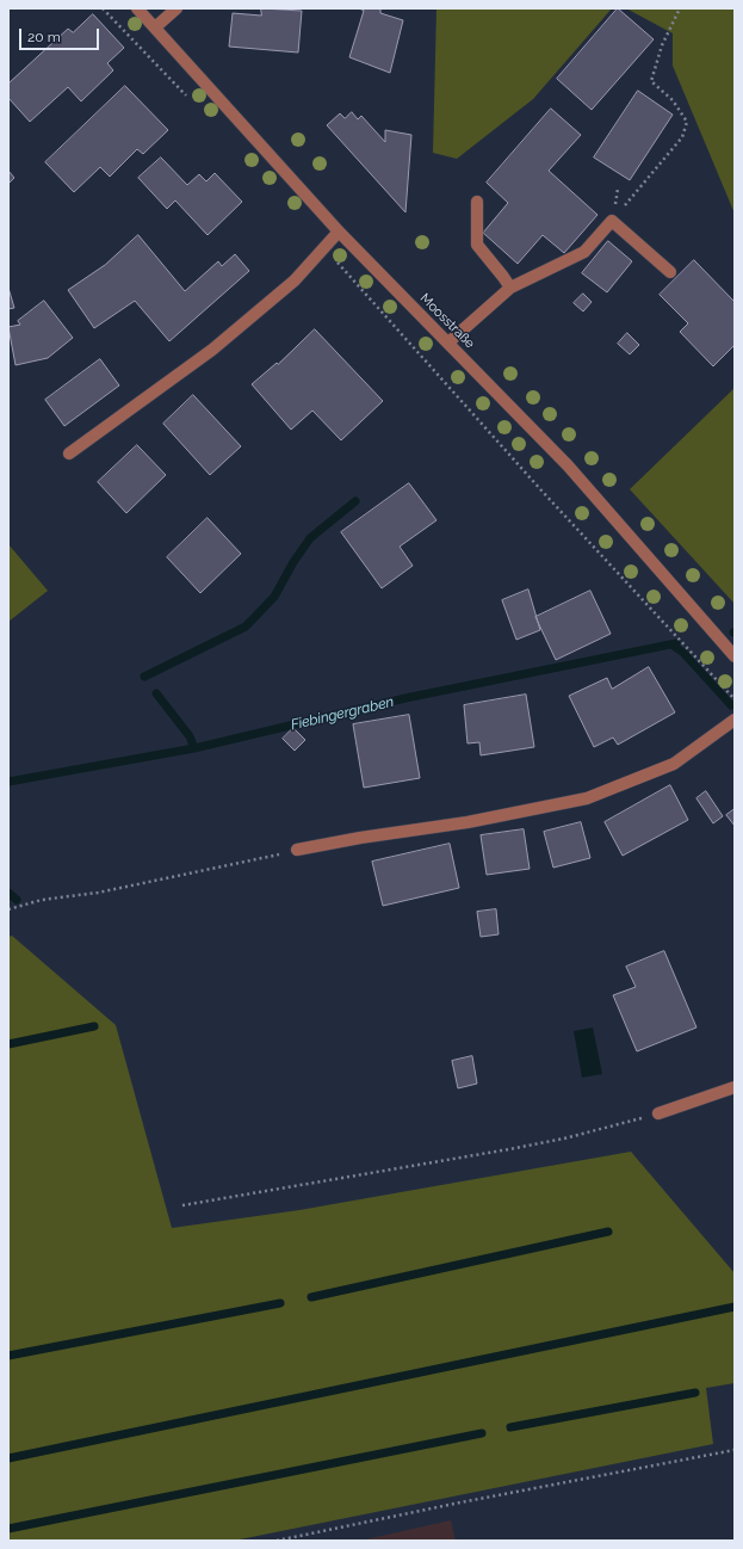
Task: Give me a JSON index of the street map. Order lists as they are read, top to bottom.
{
  "streets": {
    "street": ["Moosstraße"]
  },
  "water": ["Fiebingergraben"],
  "scale_bar": "20 m"
}
